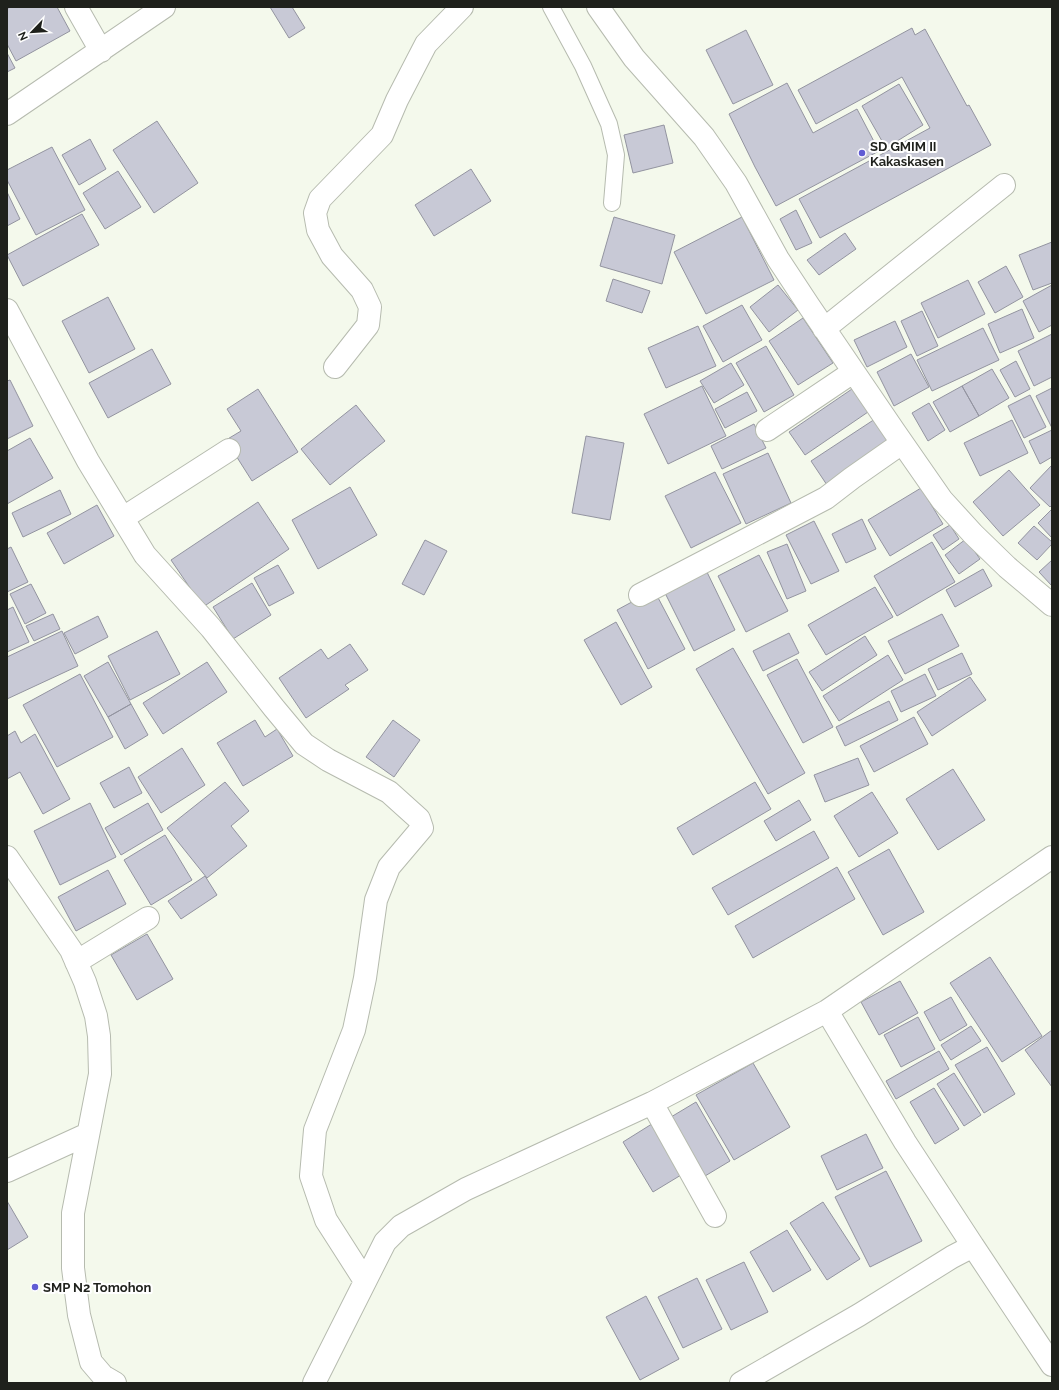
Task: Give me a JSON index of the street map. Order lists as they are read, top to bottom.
{
  "places": ["SD GMIM II Kakaskasen", "SMP N2 Tomohon"],
  "north": "bottom left"
}
